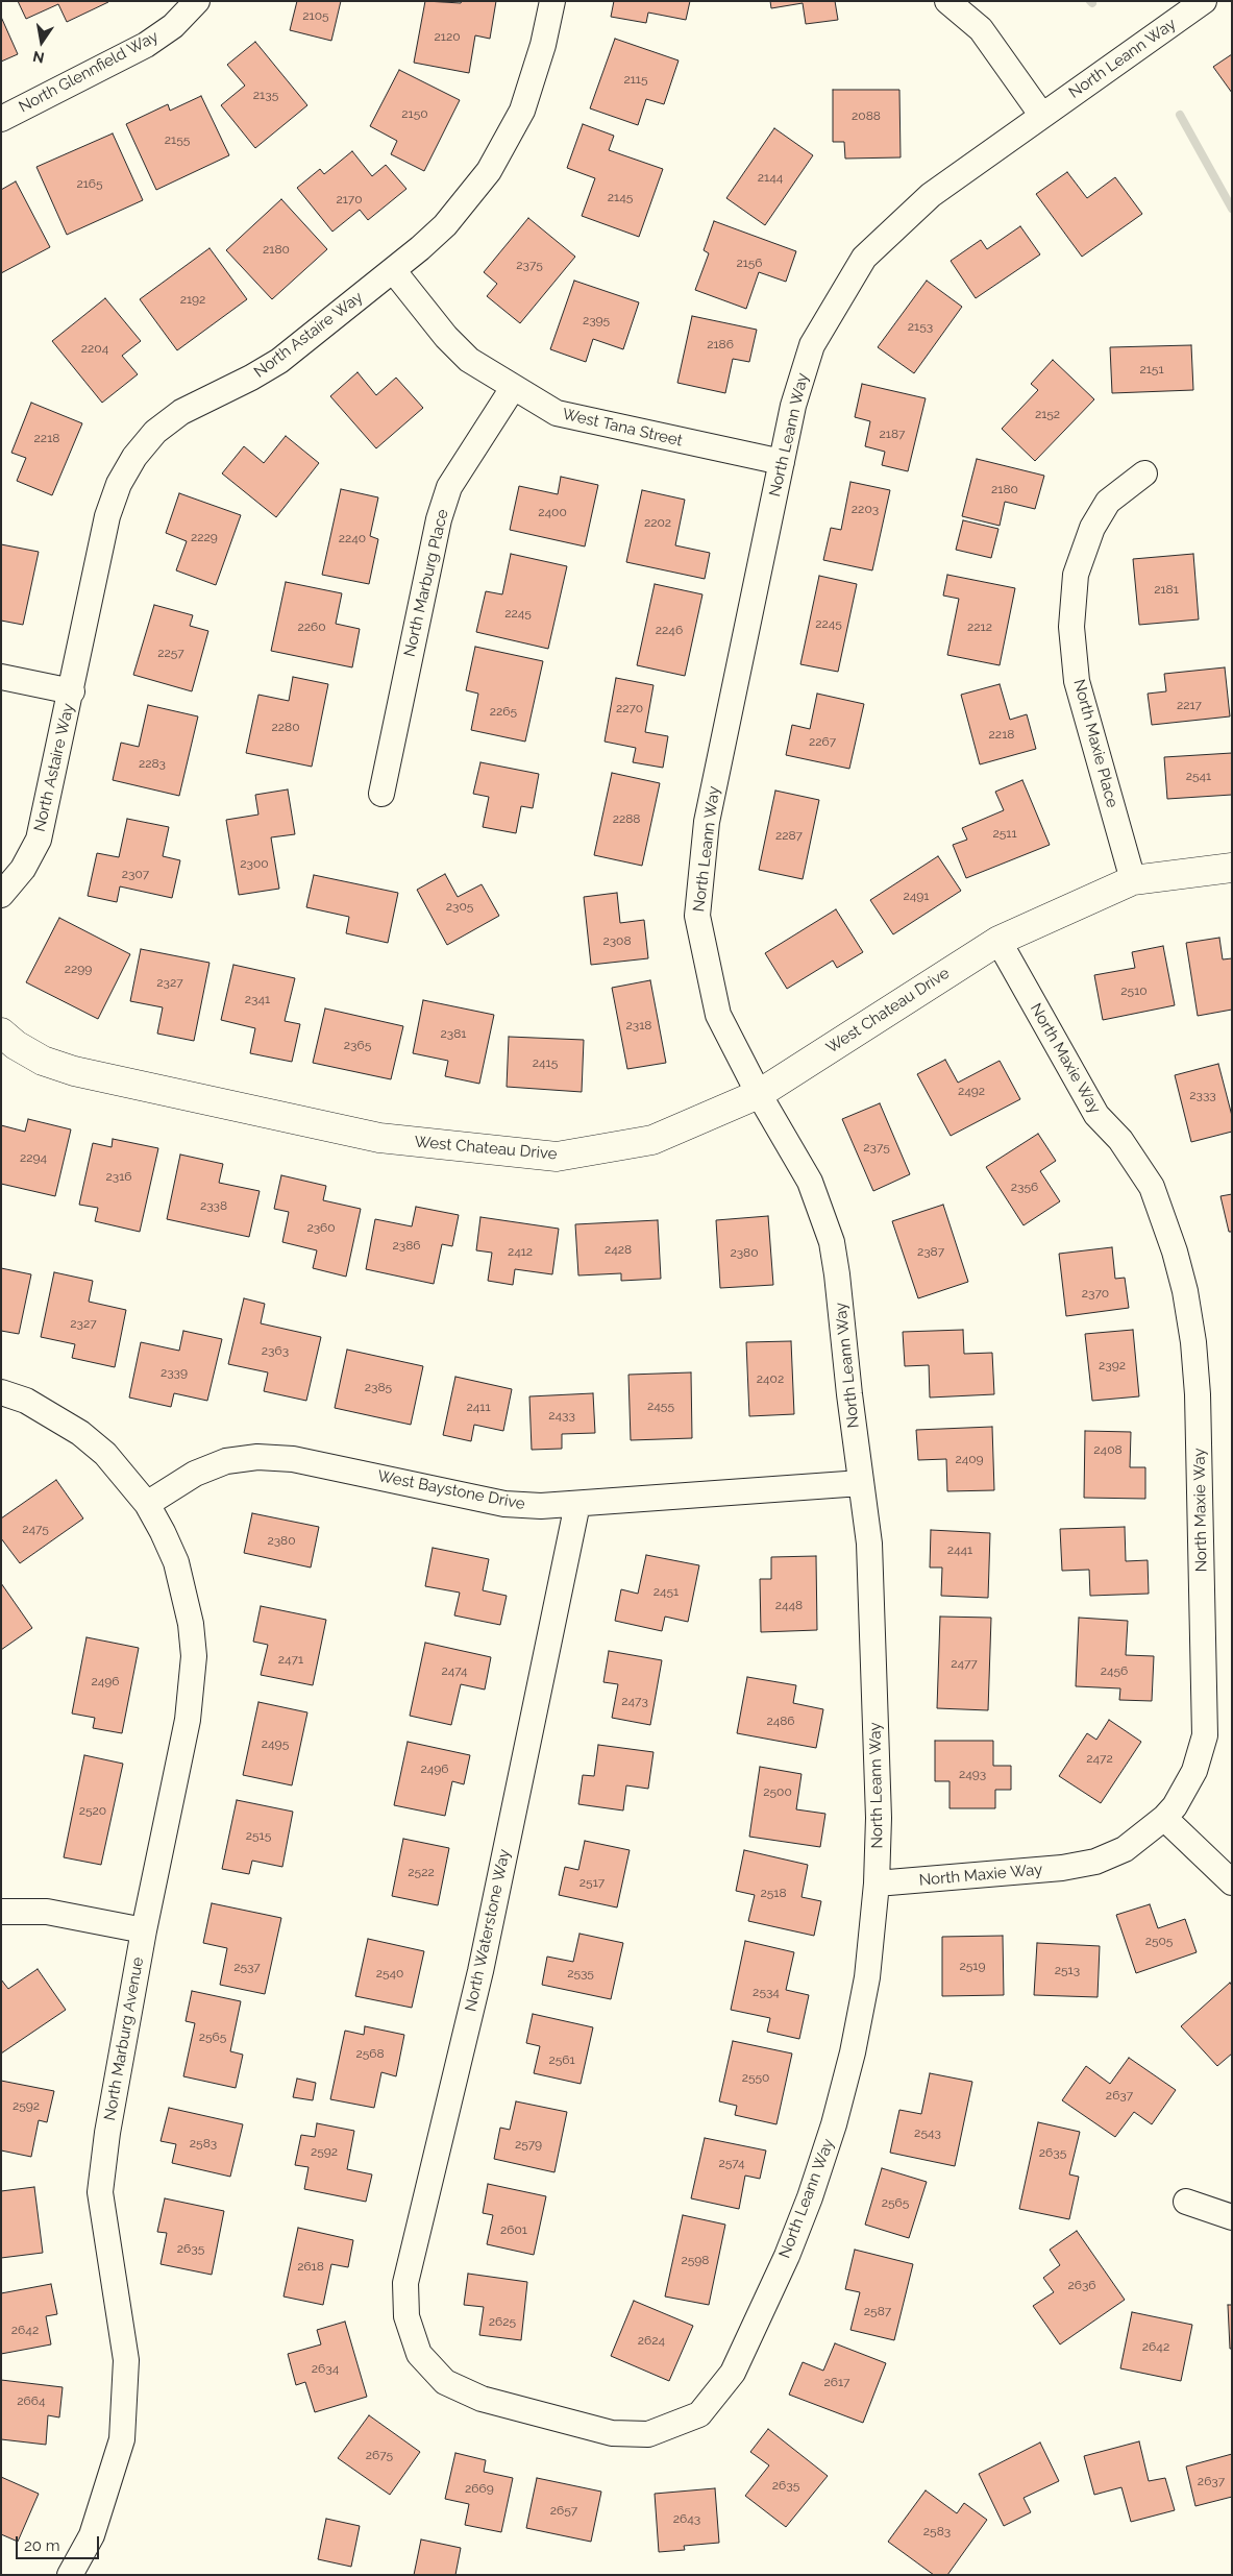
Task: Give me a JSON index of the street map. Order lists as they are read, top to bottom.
{
  "streets": {
    "street": [
      "North Leann Way",
      "North Glennfield Way",
      "North Astaire Way",
      "West Tana Street",
      "North Marburg Place",
      "North Maxie Place",
      "West Chateau Drive",
      "North Maxie Way",
      "West Baystone Drive",
      "North Waterstone Way",
      "North Marburg Avenue"
    ]
  },
  "crossings": [
    ["North Leann Way", "West Tana Street"],
    ["North Leann Way", "West Chateau Drive"],
    ["North Leann Way", "North Maxie Way"],
    ["North Leann Way", "West Baystone Drive"],
    ["North Leann Way", "North Waterstone Way"],
    ["North Astaire Way", "West Tana Street"],
    ["West Tana Street", "North Marburg Place"],
    ["North Maxie Place", "West Chateau Drive"],
    ["West Chateau Drive", "North Maxie Way"],
    ["West Baystone Drive", "North Waterstone Way"],
    ["West Baystone Drive", "North Marburg Avenue"]
  ],
  "house_numbers": [
    "2105",
    "2120",
    "2115",
    "2135",
    "2150",
    "2088",
    "2155",
    "2144",
    "2165",
    "2145",
    "2170",
    "2180",
    "2156",
    "2375",
    "2192",
    "2395",
    "2153",
    "2186",
    "2204",
    "2151",
    "2152",
    "2187",
    "2218",
    "2180",
    "2203",
    "2400",
    "2202",
    "2229",
    "2240",
    "2181",
    "2245",
    "2245",
    "2260",
    "2212",
    "2246",
    "2257",
    "2217",
    "2270",
    "2265",
    "2280",
    "2218",
    "2267",
    "2283",
    "2541",
    "2288",
    "2511",
    "2287",
    "2300",
    "2307",
    "2491",
    "2305",
    "2308",
    "2299",
    "2327",
    "2510",
    "2341",
    "2318",
    "2381",
    "2365",
    "2415",
    "2492",
    "2333",
    "2375",
    "2294",
    "2316",
    "2356",
    "2338",
    "2360",
    "2386",
    "2428",
    "2412",
    "2387",
    "2380",
    "2370",
    "2327",
    "2363",
    "2392",
    "2339",
    "2402",
    "2385",
    "2455",
    "2411",
    "2433",
    "2408",
    "2409",
    "2475",
    "2380",
    "2441",
    "2451",
    "2448",
    "2471",
    "2477",
    "2474",
    "2456",
    "2496",
    "2473",
    "2486",
    "2495",
    "2472",
    "2496",
    "2493",
    "2500",
    "2520",
    "2515",
    "2522",
    "2517",
    "2518",
    "2505",
    "2519",
    "2537",
    "2513",
    "2540",
    "2535",
    "2534",
    "2565",
    "2568",
    "2561",
    "2550",
    "2637",
    "2592",
    "2543",
    "2583",
    "2579",
    "2592",
    "2635",
    "2574",
    "2565",
    "2601",
    "2635",
    "2598",
    "2618",
    "2636",
    "2587",
    "2625",
    "2642",
    "2624",
    "2642",
    "2634",
    "2617",
    "2664",
    "2675",
    "2637",
    "2635",
    "2669",
    "2657",
    "2643",
    "2583"
  ],
  "scale_bar": "20 m",
  "north": "bottom"
}
